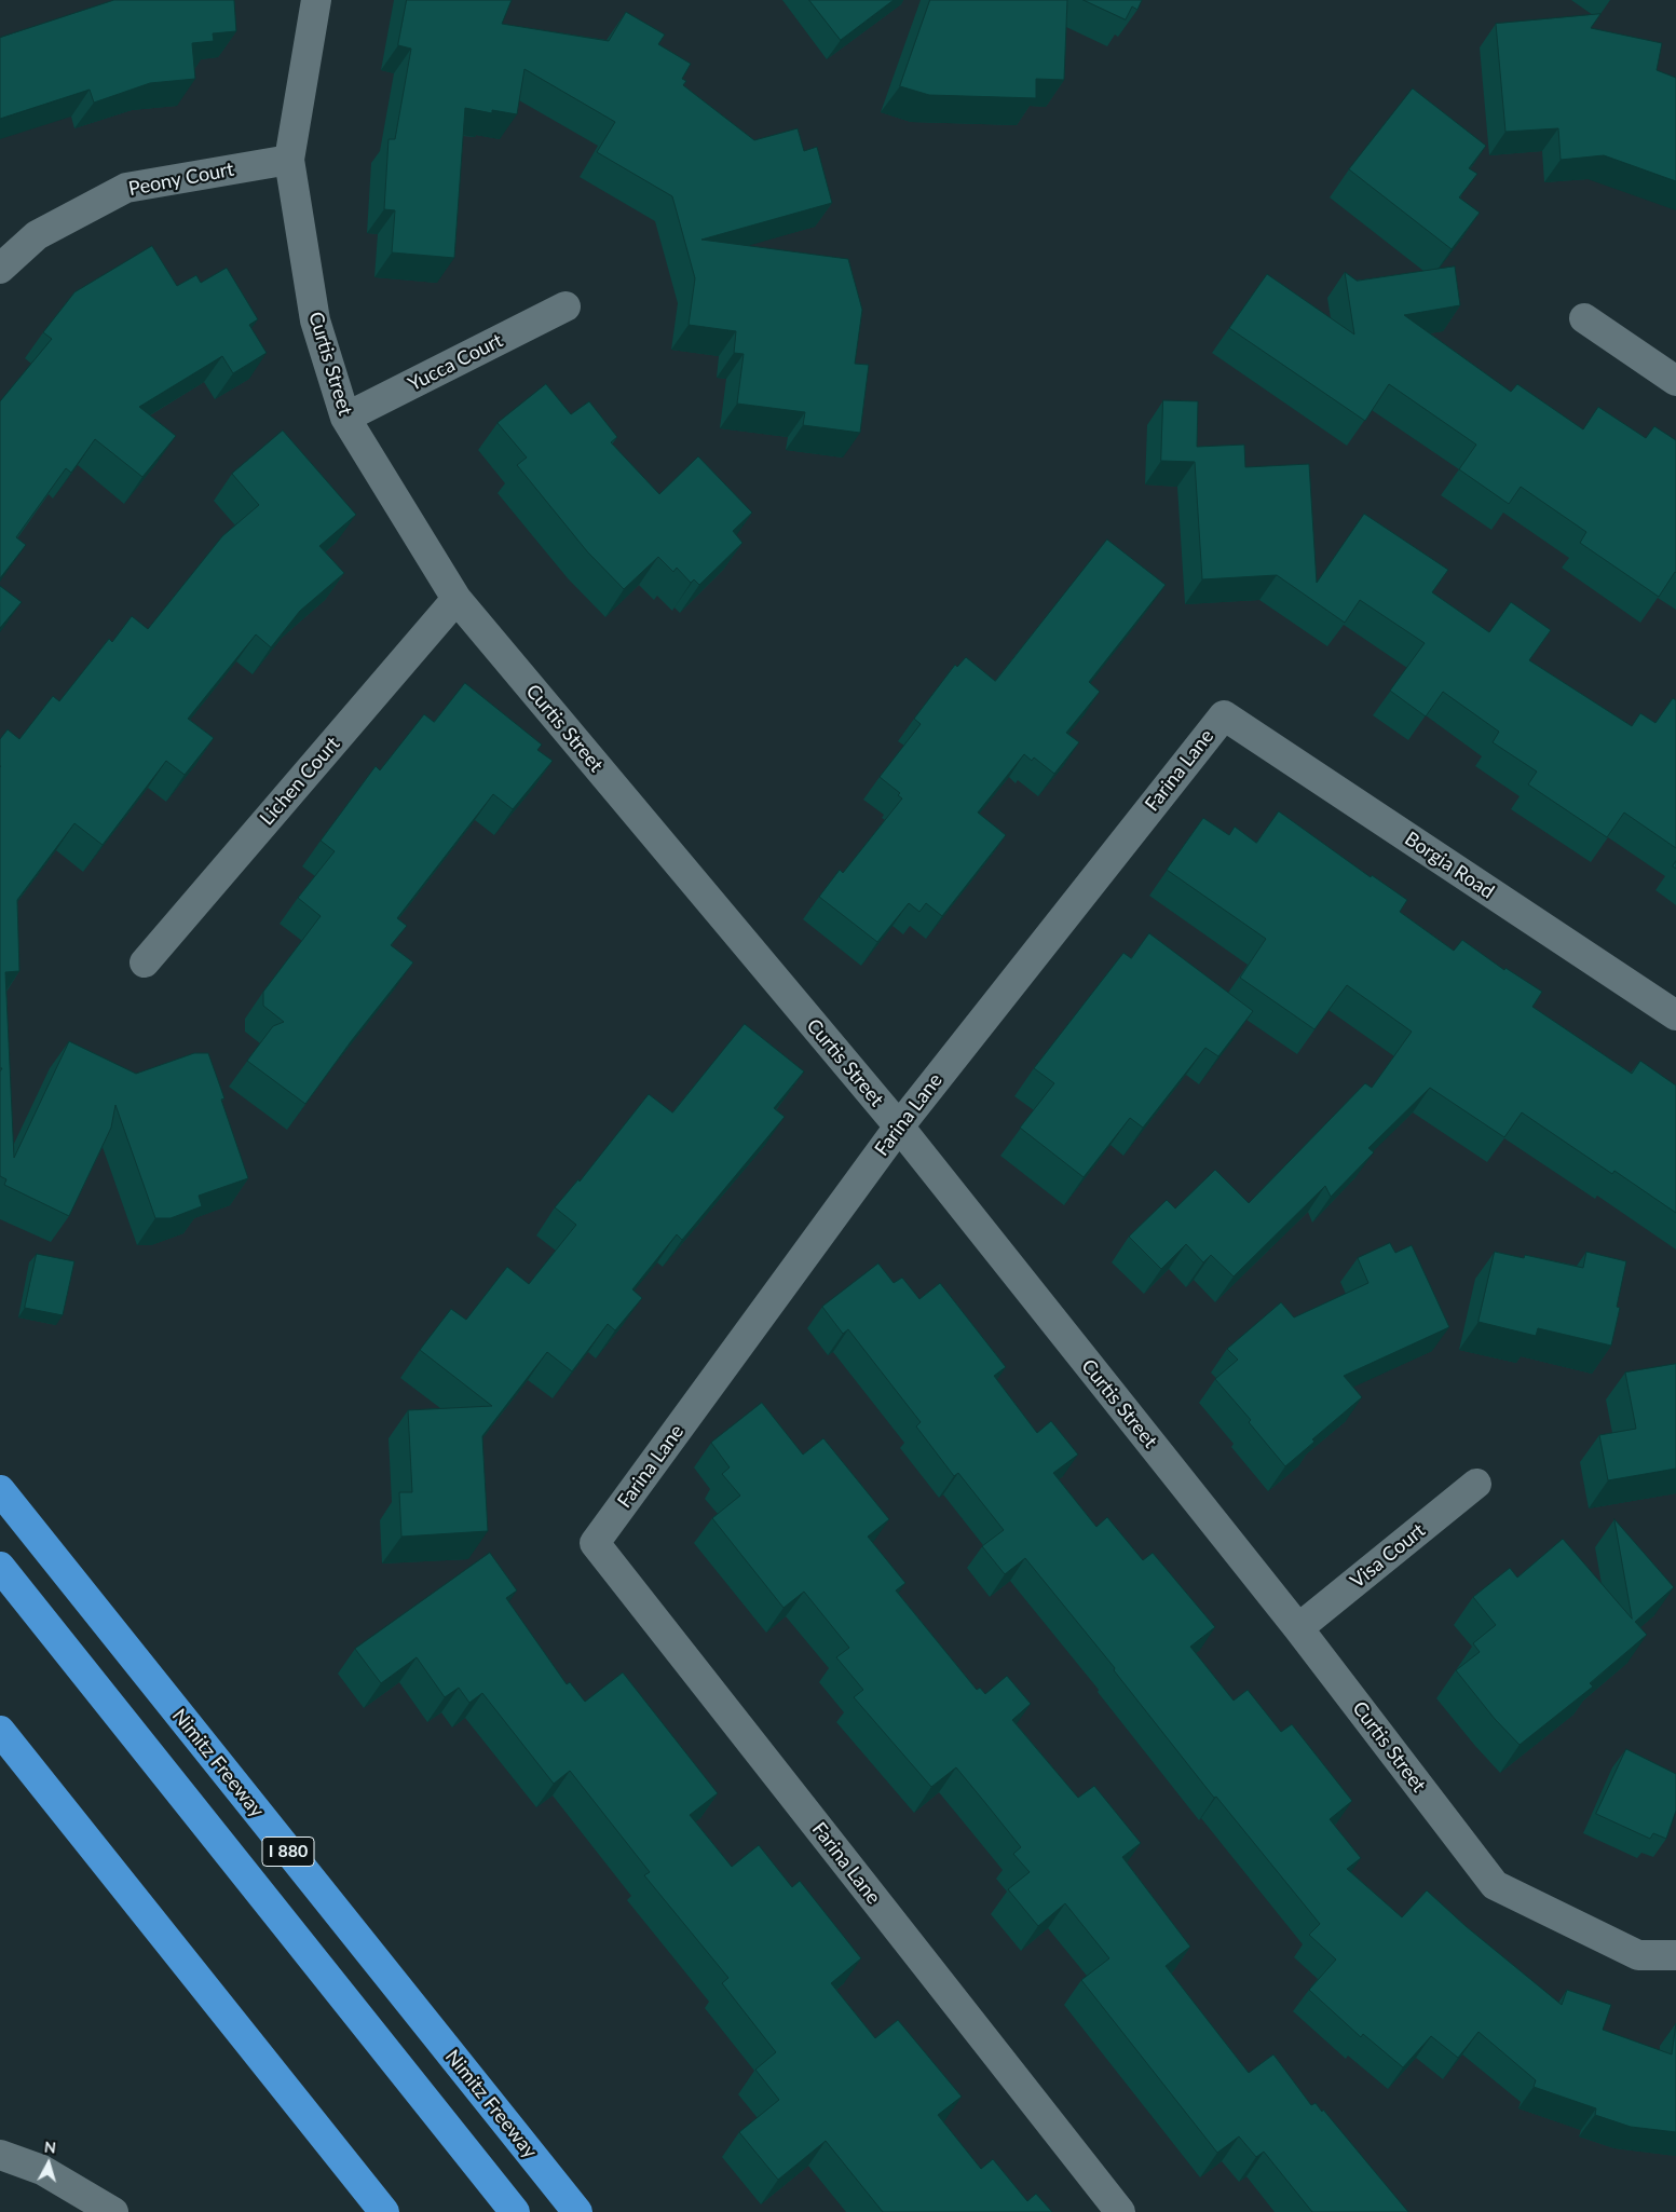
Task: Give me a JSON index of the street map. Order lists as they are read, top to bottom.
{
  "streets": {
    "highway": ["Nimitz Freeway", "I 880"],
    "street": [
      "Peony Court",
      "Yucca Court",
      "Curtis Street",
      "Farina Lane",
      "Lichen Court",
      "Borgia Road",
      "Visa Court"
    ]
  },
  "crossings": [
    ["Peony Court", "Curtis Street"],
    ["Yucca Court", "Curtis Street"],
    ["Curtis Street", "Farina Lane"],
    ["Curtis Street", "Lichen Court"],
    ["Curtis Street", "Visa Court"],
    ["Farina Lane", "Borgia Road"]
  ],
  "north": "top"
}
